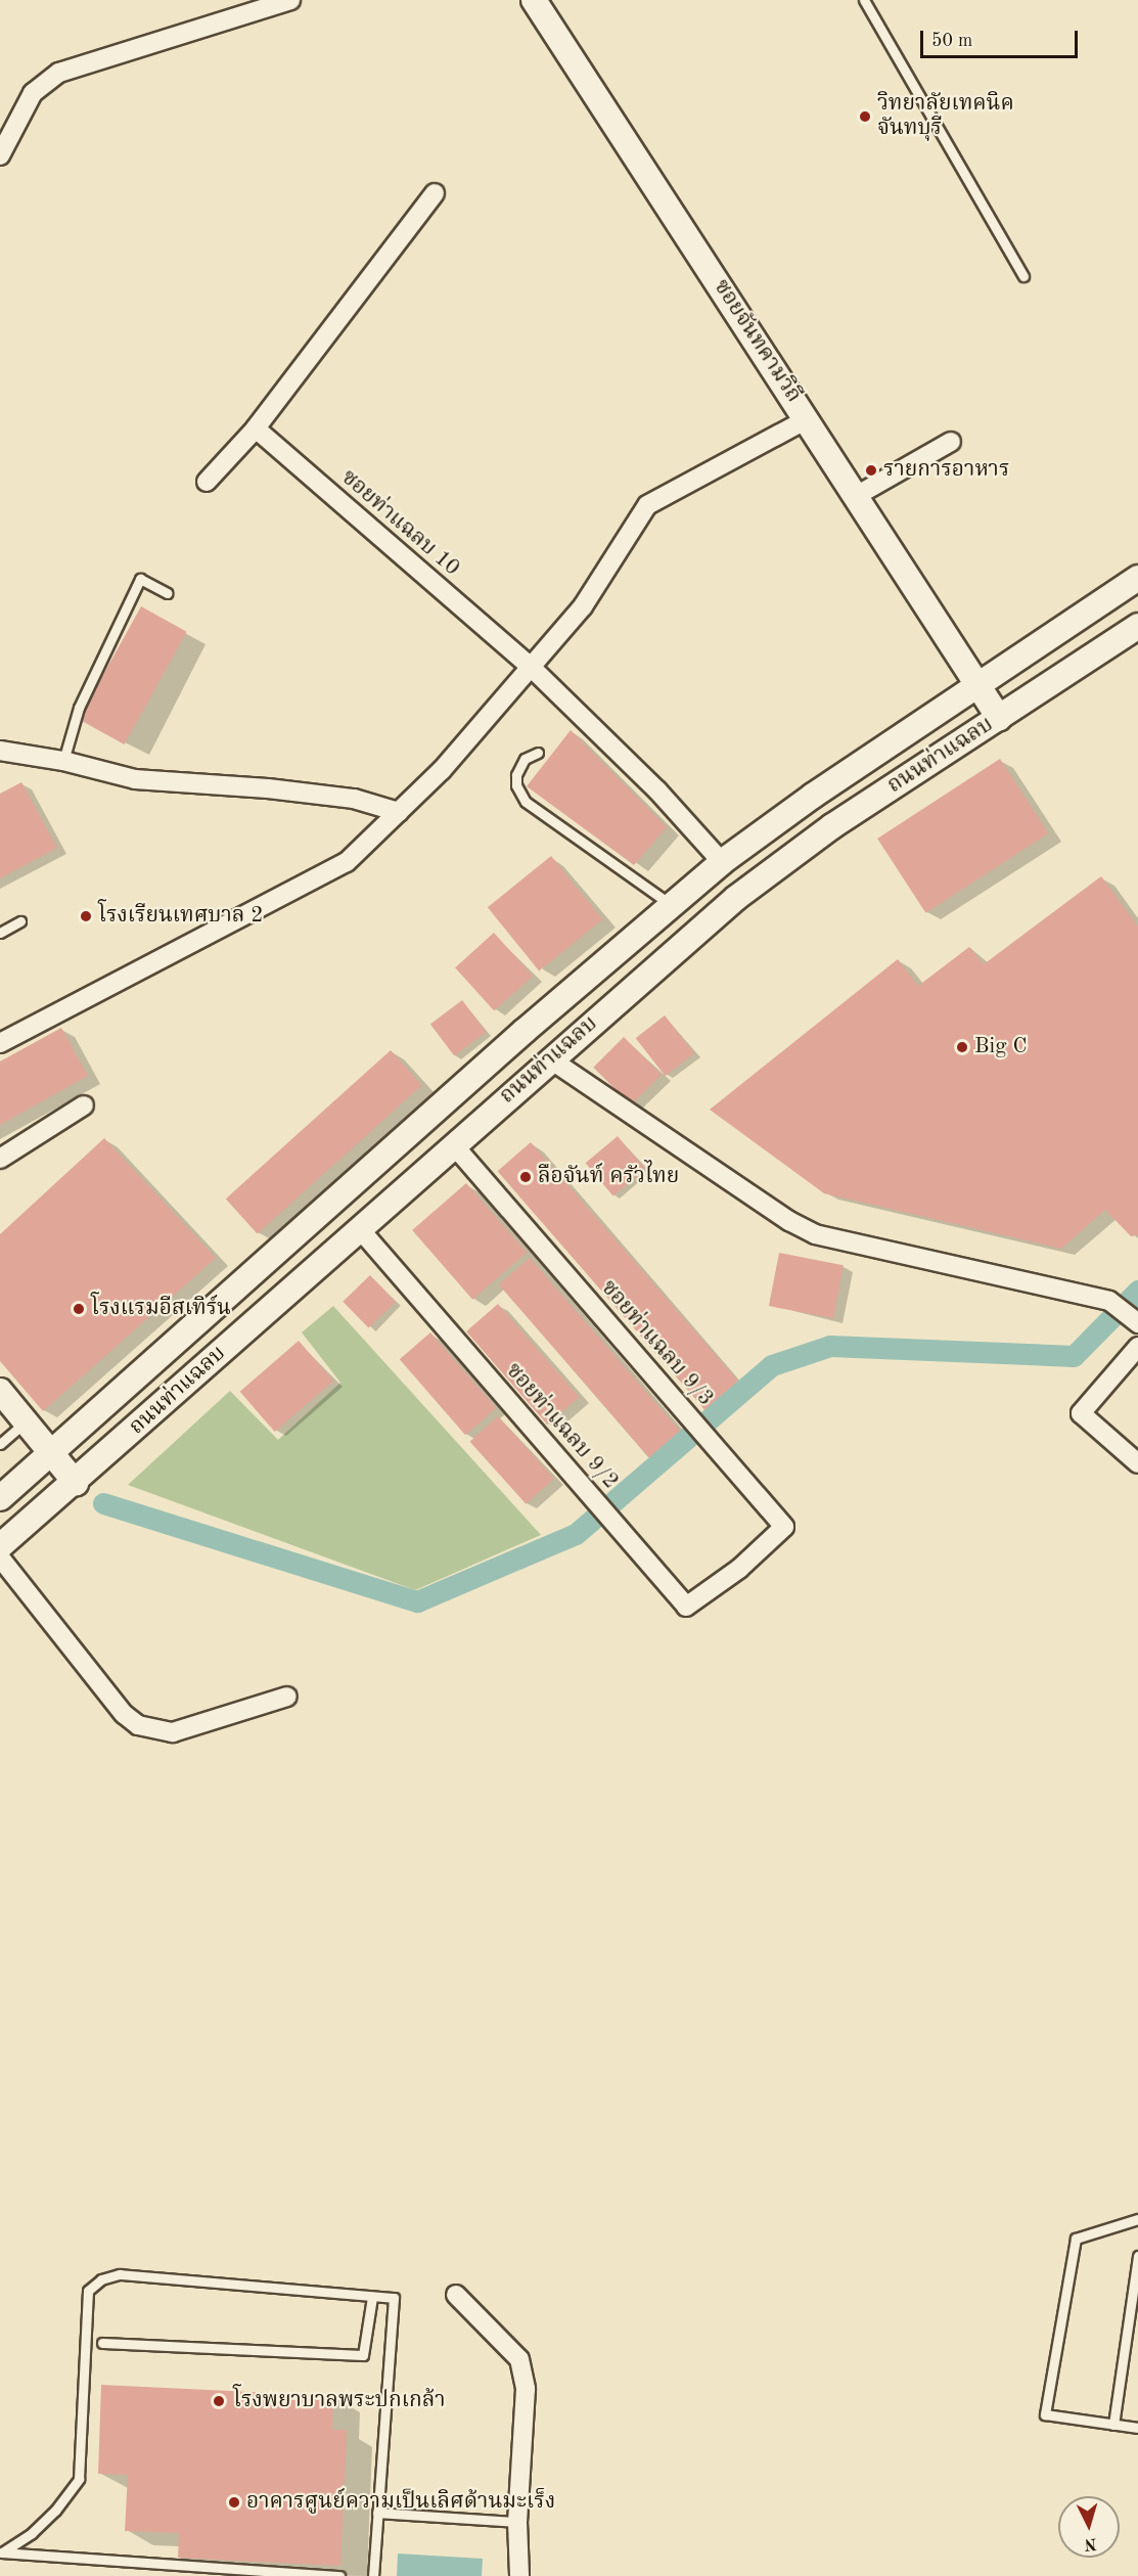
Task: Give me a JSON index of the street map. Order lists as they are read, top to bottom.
{
  "streets": {
    "main road": ["ซอยจันทคามวิถี", "ถนนท่าแฉลบ"],
    "street": ["ซอยท่าแฉลบ 10", "ซอยท่าแฉลบ 9/3", "ซอยท่าแฉลบ 9/2"]
  },
  "crossings": [
    ["ซอยจันทคามวิถี", "ถนนท่าแฉลบ"],
    ["ซอยท่าแฉลบ 10", "ถนนท่าแฉลบ"],
    ["ถนนท่าแฉลบ", "ซอยท่าแฉลบ 9/3"],
    ["ถนนท่าแฉลบ", "ซอยท่าแฉลบ 9/2"],
    ["ซอยท่าแฉลบ 9/3", "ซอยท่าแฉลบ 9/2"]
  ],
  "places": [
    "วิทยาลัยเทคนิค จันทบุรี",
    "รายการอาหาร",
    "โรงเรียนเทศบาล 2",
    "Big C",
    "ลือจันท์ ครัวไทย",
    "โรงแรมอีสเทิร์น",
    "โรงพยาบาลพระปกเกล้า",
    "อาคารศูนย์ความเป็นเลิศด้านมะเร็ง"
  ],
  "scale_bar": "50 m",
  "north": "bottom"
}
